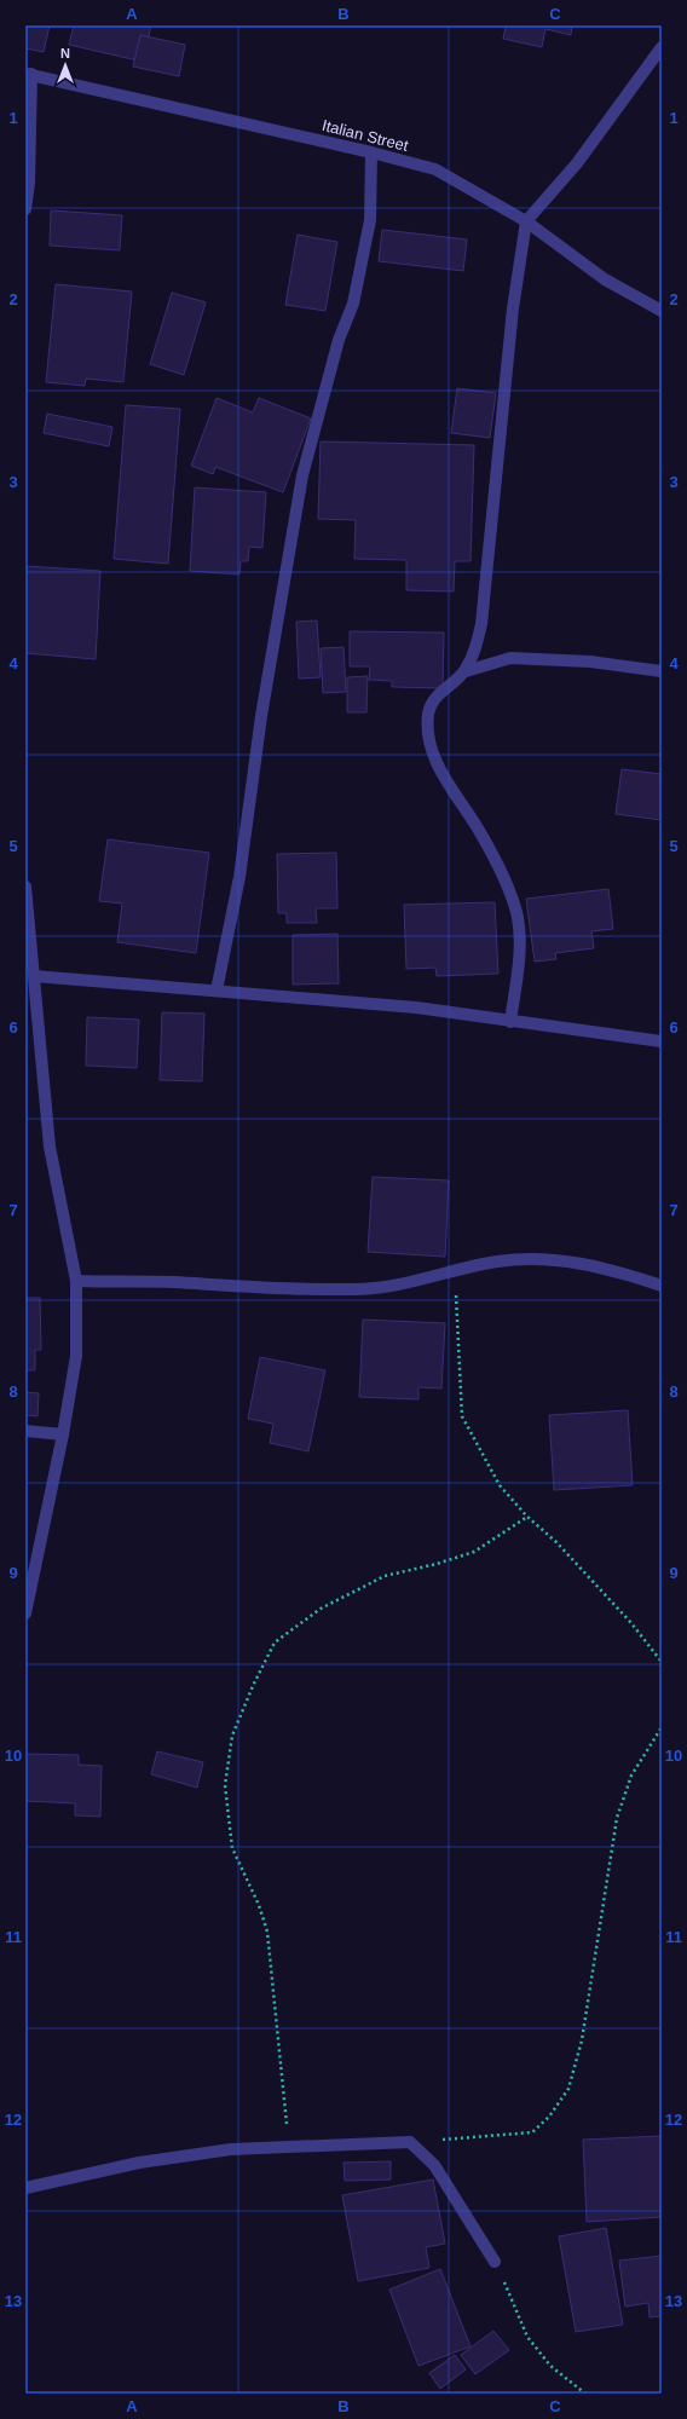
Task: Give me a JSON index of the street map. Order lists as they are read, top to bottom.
{
  "streets": {
    "street": ["Italian Street"]
  },
  "north": "top",
  "grid": {
    "columns": ["A", "B", "C"],
    "rows": [
      "1",
      "2",
      "3",
      "4",
      "5",
      "6",
      "7",
      "8",
      "9",
      "10",
      "11",
      "12",
      "13"
    ]
  }
}
